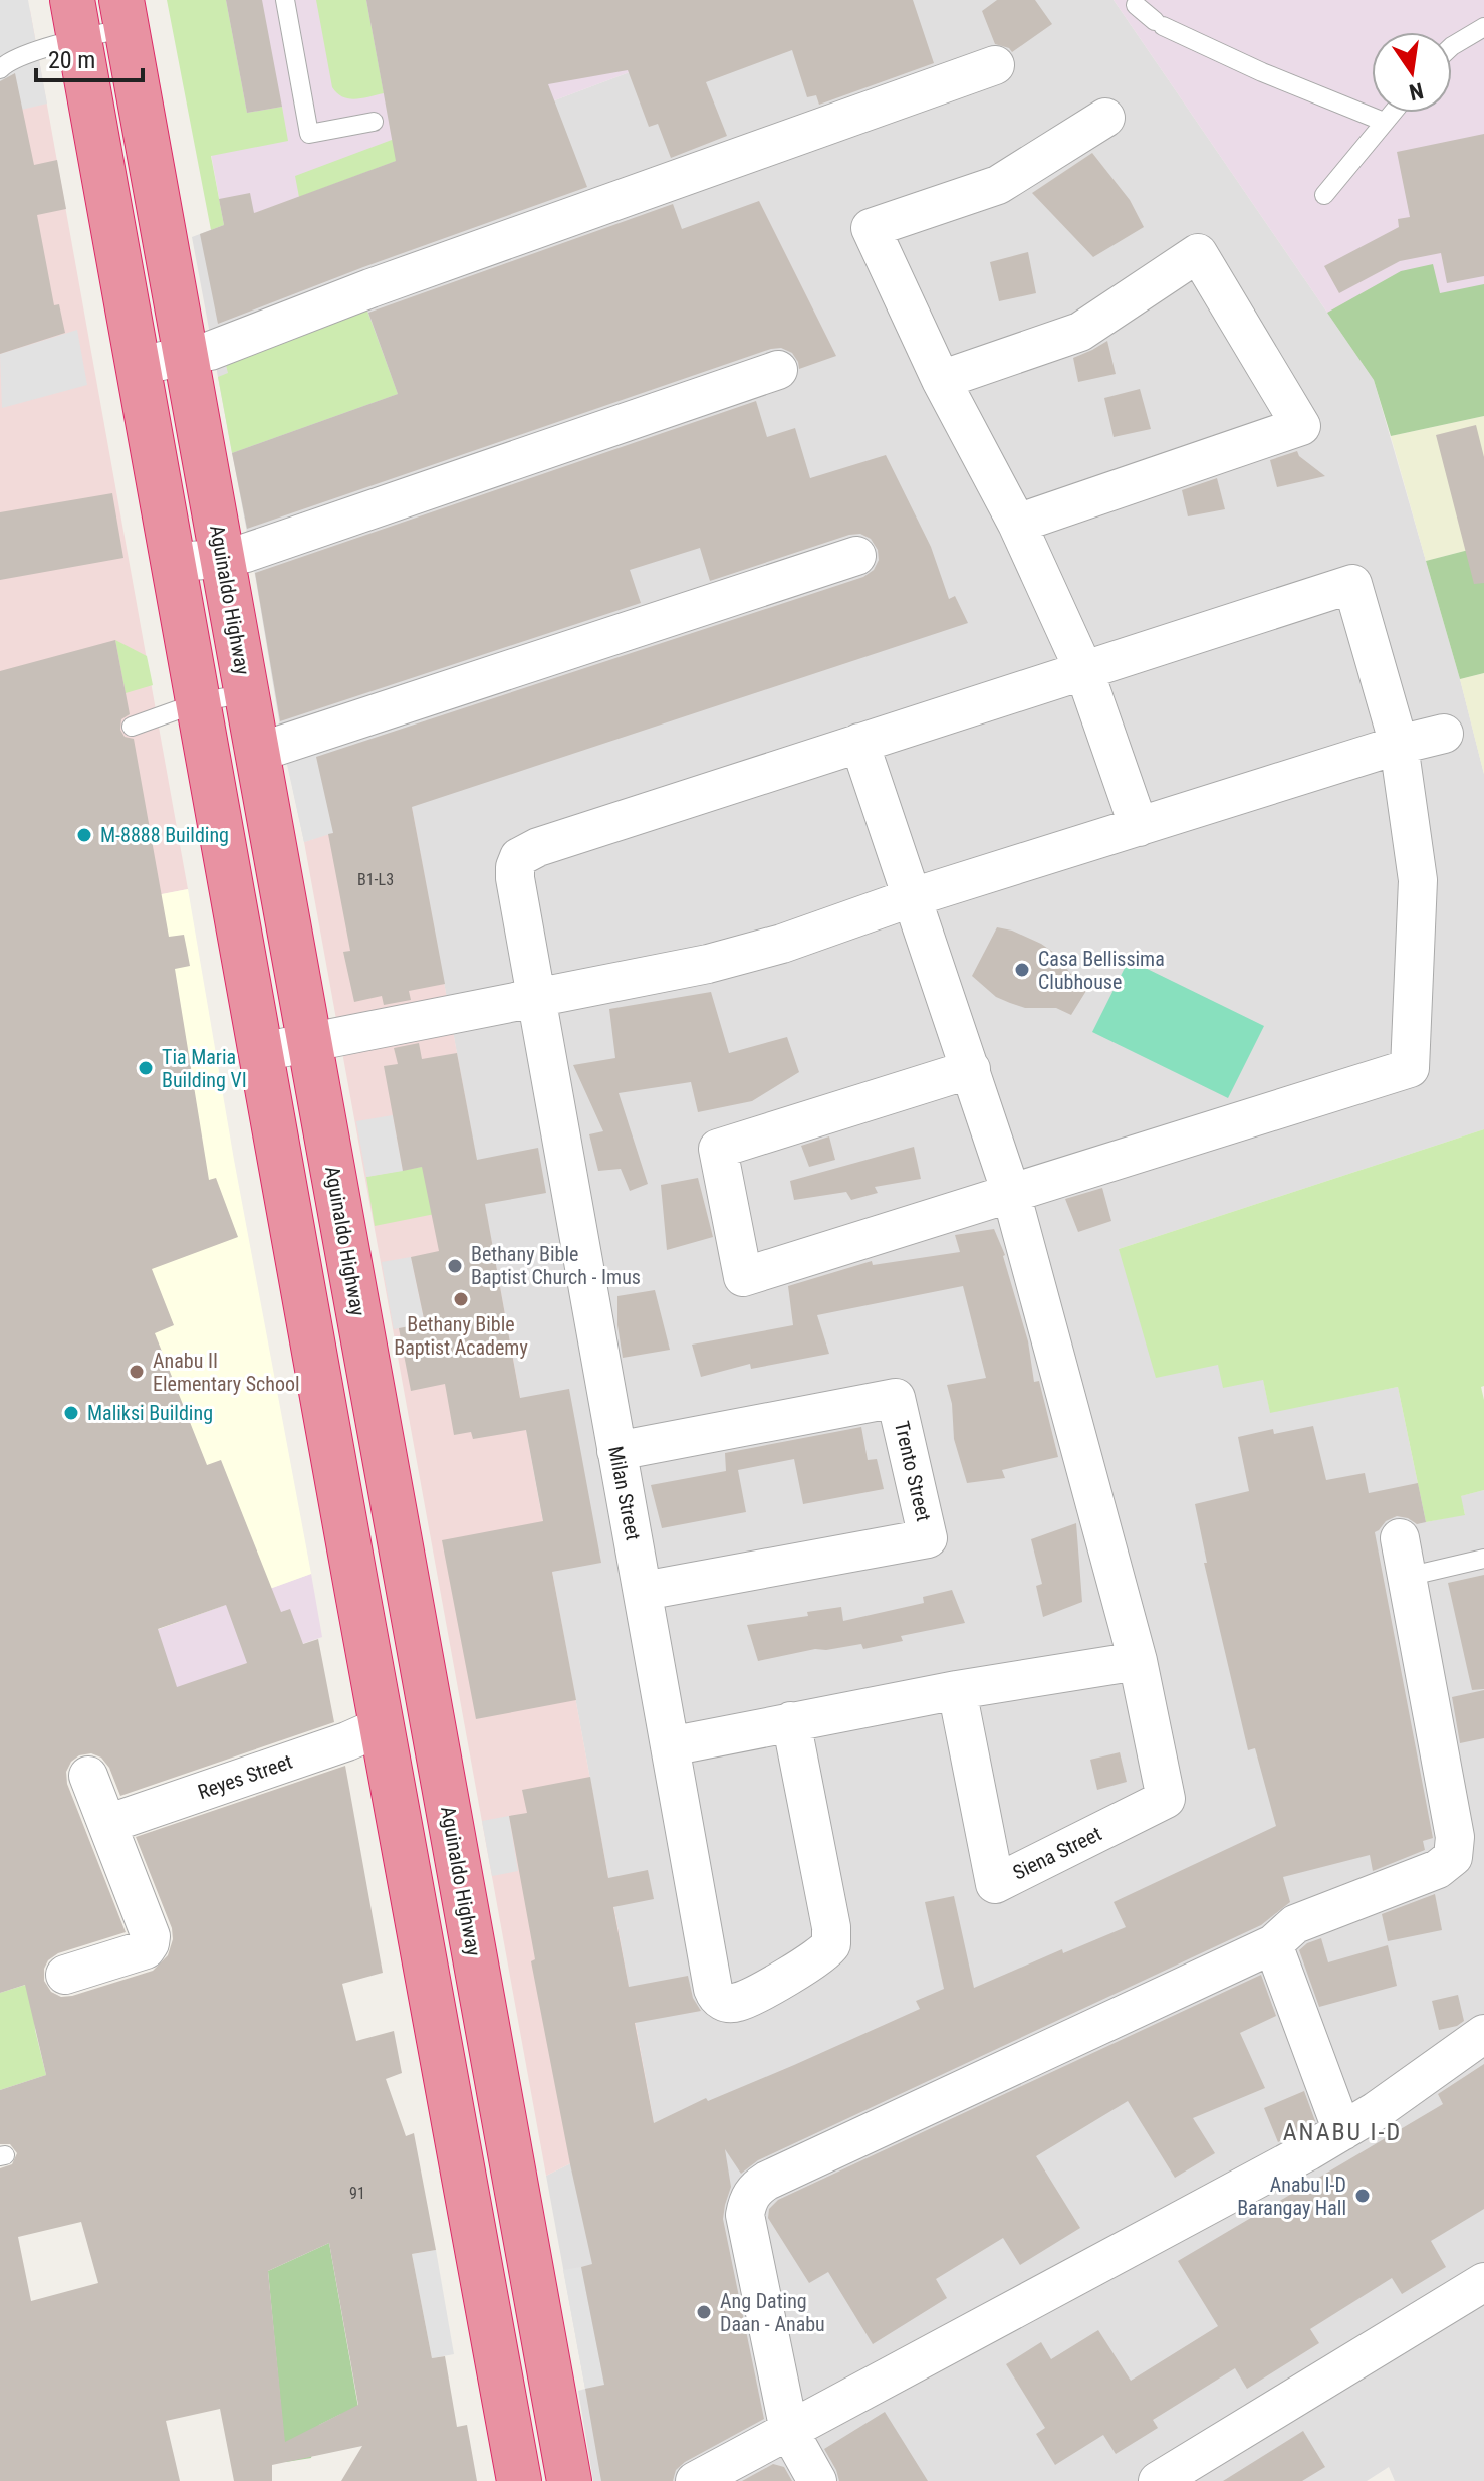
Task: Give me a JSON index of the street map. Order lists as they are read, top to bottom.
{
  "streets": {
    "highway": ["Aguinaldo Highway"],
    "street": [
      "Trento Street",
      "Milan Street",
      "Reyes Street",
      "Siena Street"
    ]
  },
  "crossings": [
    ["Trento Street", "Milan Street"]
  ],
  "districts": ["ANABU I-D"],
  "places": [
    "M-8888 Building",
    "Casa Bellissima Clubhouse",
    "Tia Maria Building VI",
    "Bethany Bible Baptist Church - Imus",
    "Bethany Bible Baptist Academy",
    "Anabu II Elementary School",
    "Maliksi Building",
    "Anabu I-D Barangay Hall",
    "Ang Dating Daan - Anabu"
  ],
  "house_numbers": ["B1-L3", "91"],
  "scale_bar": "20 m",
  "north": "bottom"
}
